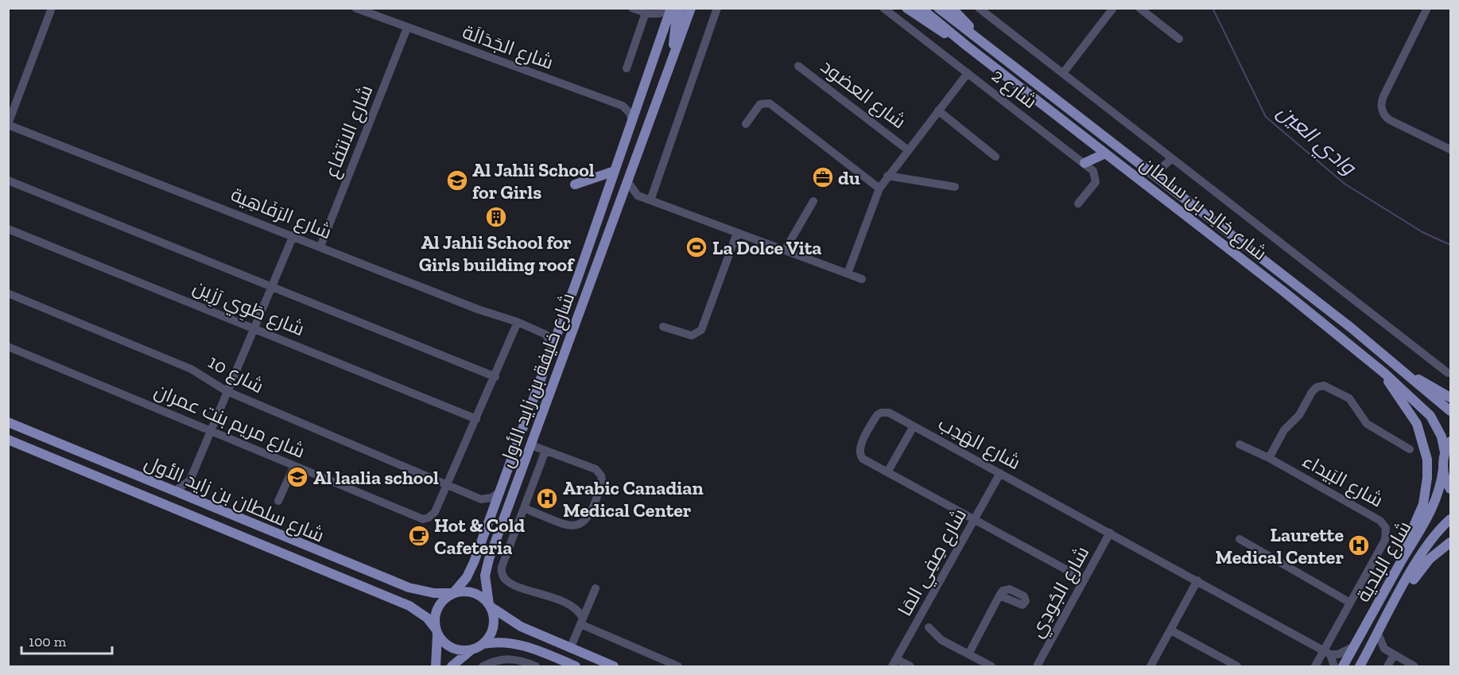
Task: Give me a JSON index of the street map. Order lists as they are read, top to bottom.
{
  "streets": {
    "main road": [
      "شارع خالِد بن سلطان",
      "شارع خليفة بن زايد الأول",
      "شارع سلطان بن زايد الأول",
      "شارع البلدية"
    ],
    "street": [
      "شارع الجَدَالَة",
      "شارع 2",
      "شارع العضود",
      "شارع الانتفاع",
      "شارع الرَفَاهِية",
      "شارع طَوِي رَزِين",
      "شارع 10",
      "شارع مريم بنت عمران",
      "شارع الهَدِب",
      "شارع البَيداء",
      "شارع صِفِي المَا",
      "شارع الجُودِي"
    ]
  },
  "crossings": [
    ["شارع الجَدَالَة", "شارع الانتفاع"],
    ["شارع الانتفاع", "شارع الرَفَاهِية"],
    ["شارع خالِد بن سلطان", "شارع البلدية"],
    ["شارع الرَفَاهِية", "شارع مريم بنت عمران"],
    ["شارع طَوِي رَزِين", "شارع مريم بنت عمران"],
    ["شارع 10", "شارع مريم بنت عمران"],
    ["شارع خليفة بن زايد الأول", "شارع سلطان بن زايد الأول"],
    ["شارع الهَدِب", "شارع البَيداء"],
    ["شارع الهَدِب", "شارع صِفِي المَا"],
    ["شارع الهَدِب", "شارع الجُودِي"]
  ],
  "water": ["وادي العين"],
  "places": {
    "office": ["du"],
    "school or university": ["Al Jahli School for Girls", "Al laalia school"],
    "building": ["Al Jahli School for Girls building roof"],
    "sports": ["La Dolce Vita"],
    "hospital": ["Arabic Canadian Medical Center", "Laurette Medical Center"],
    "cafe": ["Hot & Cold Cafeteria"]
  },
  "scale_bar": "100 m"
}
